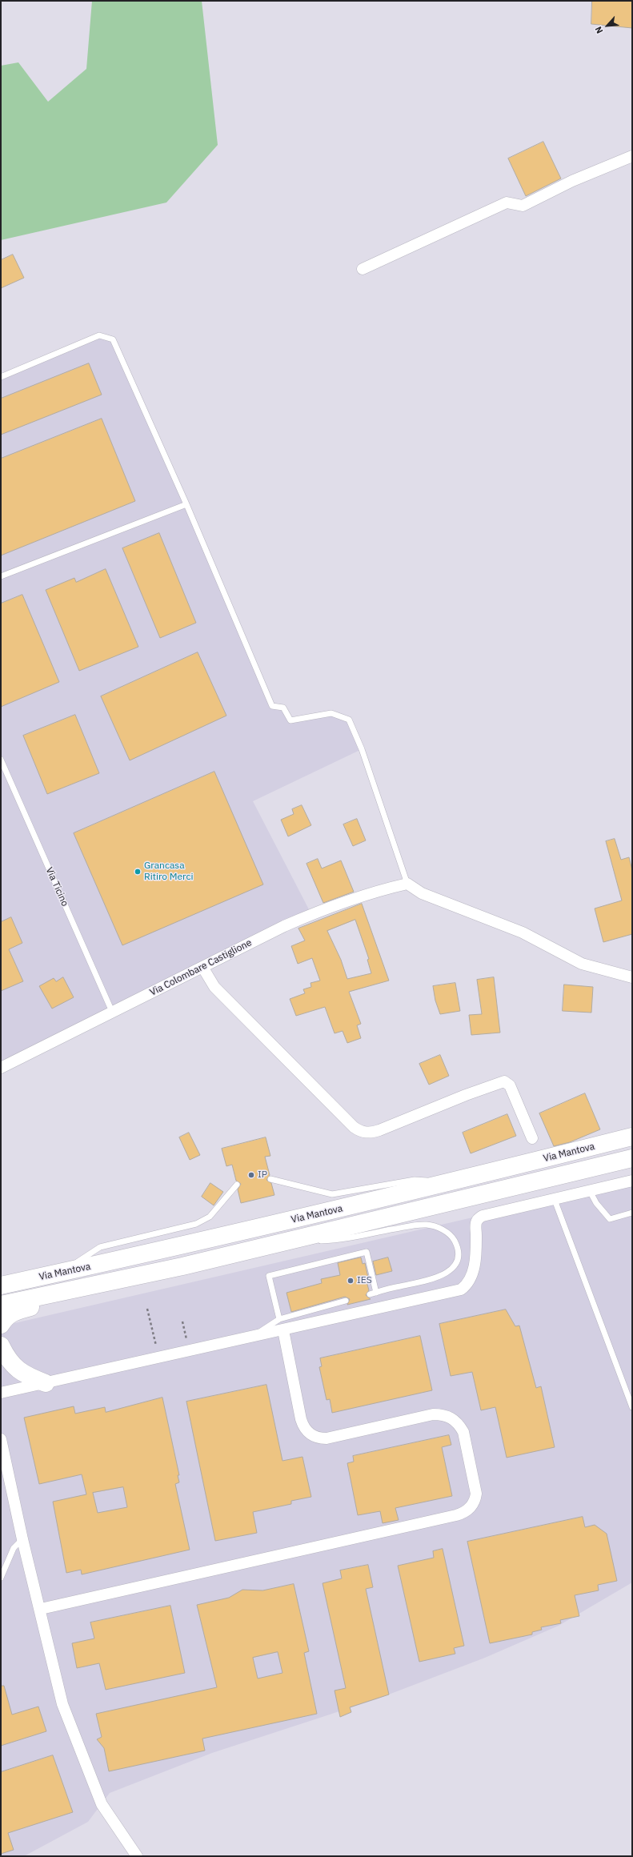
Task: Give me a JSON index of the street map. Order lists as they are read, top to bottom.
{
  "streets": {
    "highway": ["Via Mantova"],
    "street": ["Via Colombare Castiglione"],
    "lane": ["Via Ticino"]
  },
  "crossings": [
    ["Via Ticino", "Via Colombare Castiglione"]
  ],
  "places": ["Grancasa Ritiro Merci", "IP", "IES"],
  "north": "bottom left"
}
